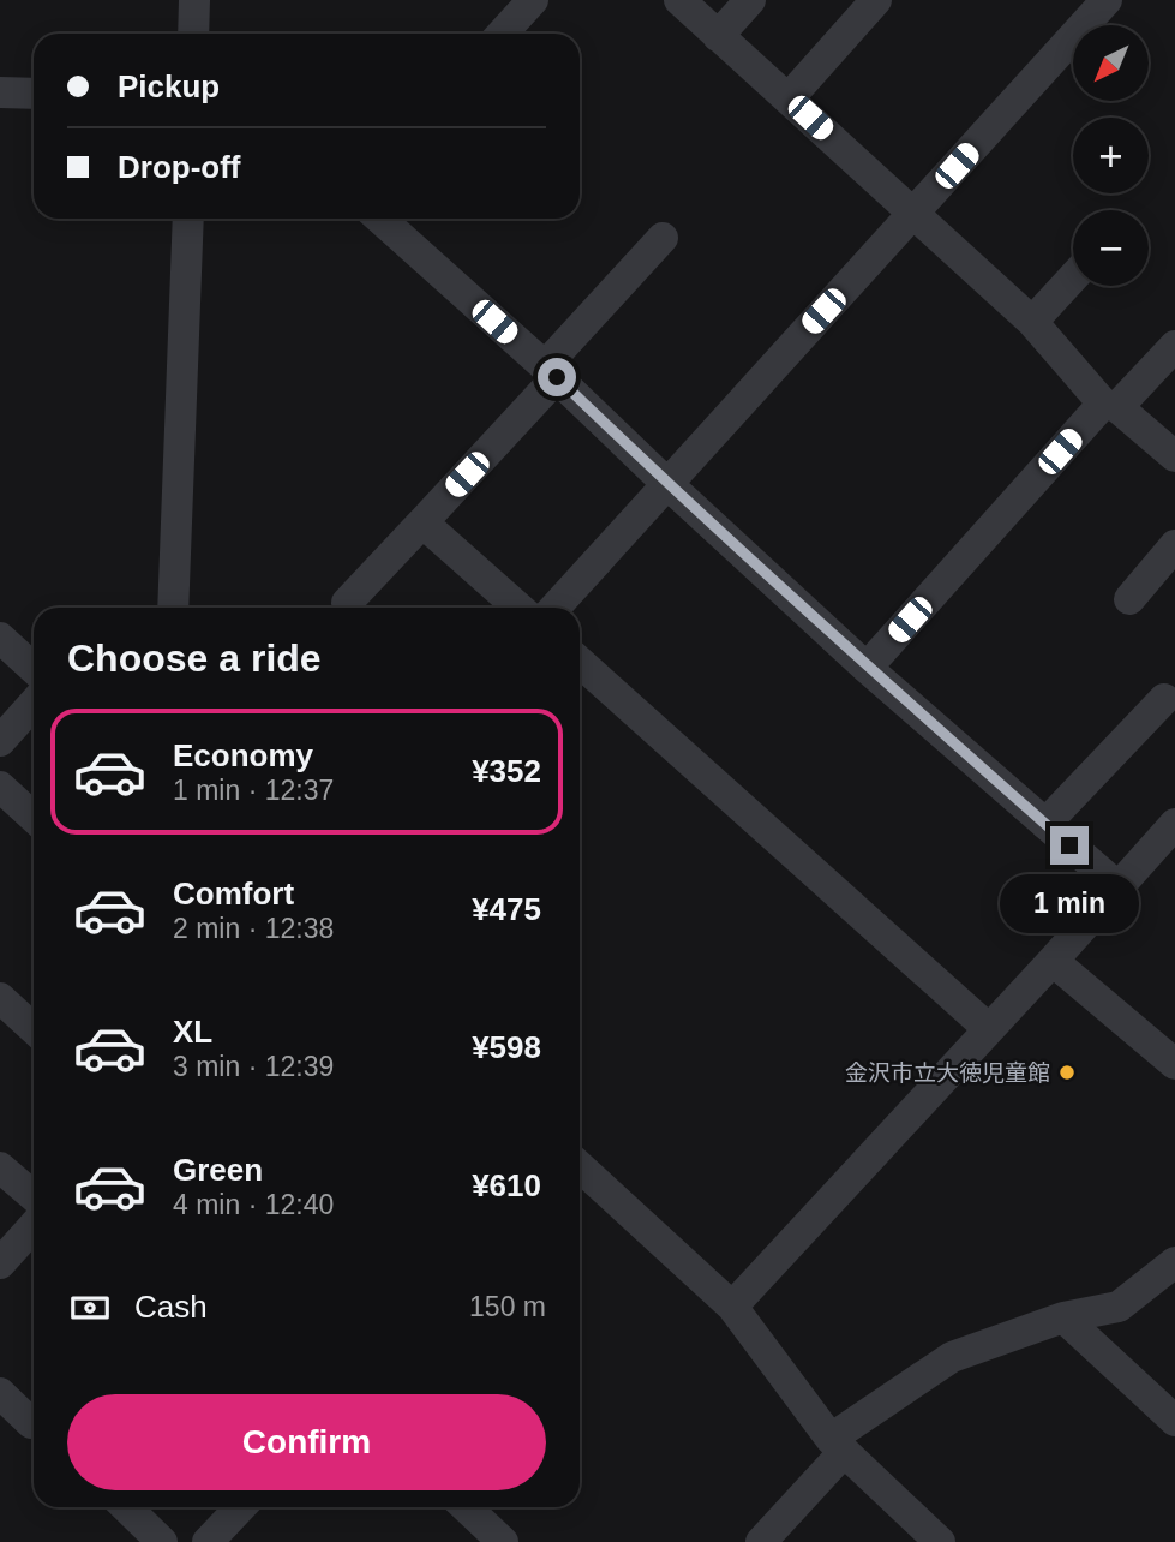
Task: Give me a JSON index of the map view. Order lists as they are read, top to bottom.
{
  "places": ["金沢市立大徳児童館"],
  "north": "bottom left",
  "page": {
    "map_buttons": ["+", "−"],
    "banner": ["Pickup", "Drop-off"],
    "heading": "Choose a ride",
    "list": [
      {
        "name": "Economy",
        "note": "1 min · 12:37",
        "value": "¥352"
      },
      {
        "name": "Comfort",
        "note": "2 min · 12:38",
        "value": "¥475"
      },
      {
        "name": "XL",
        "note": "3 min · 12:39",
        "value": "¥598"
      },
      {
        "name": "Green",
        "note": "4 min · 12:40",
        "value": "¥610"
      }
    ],
    "bubble": "1 min",
    "pay": ["Cash", "150 m"],
    "buttons": "Confirm"
  }
}
